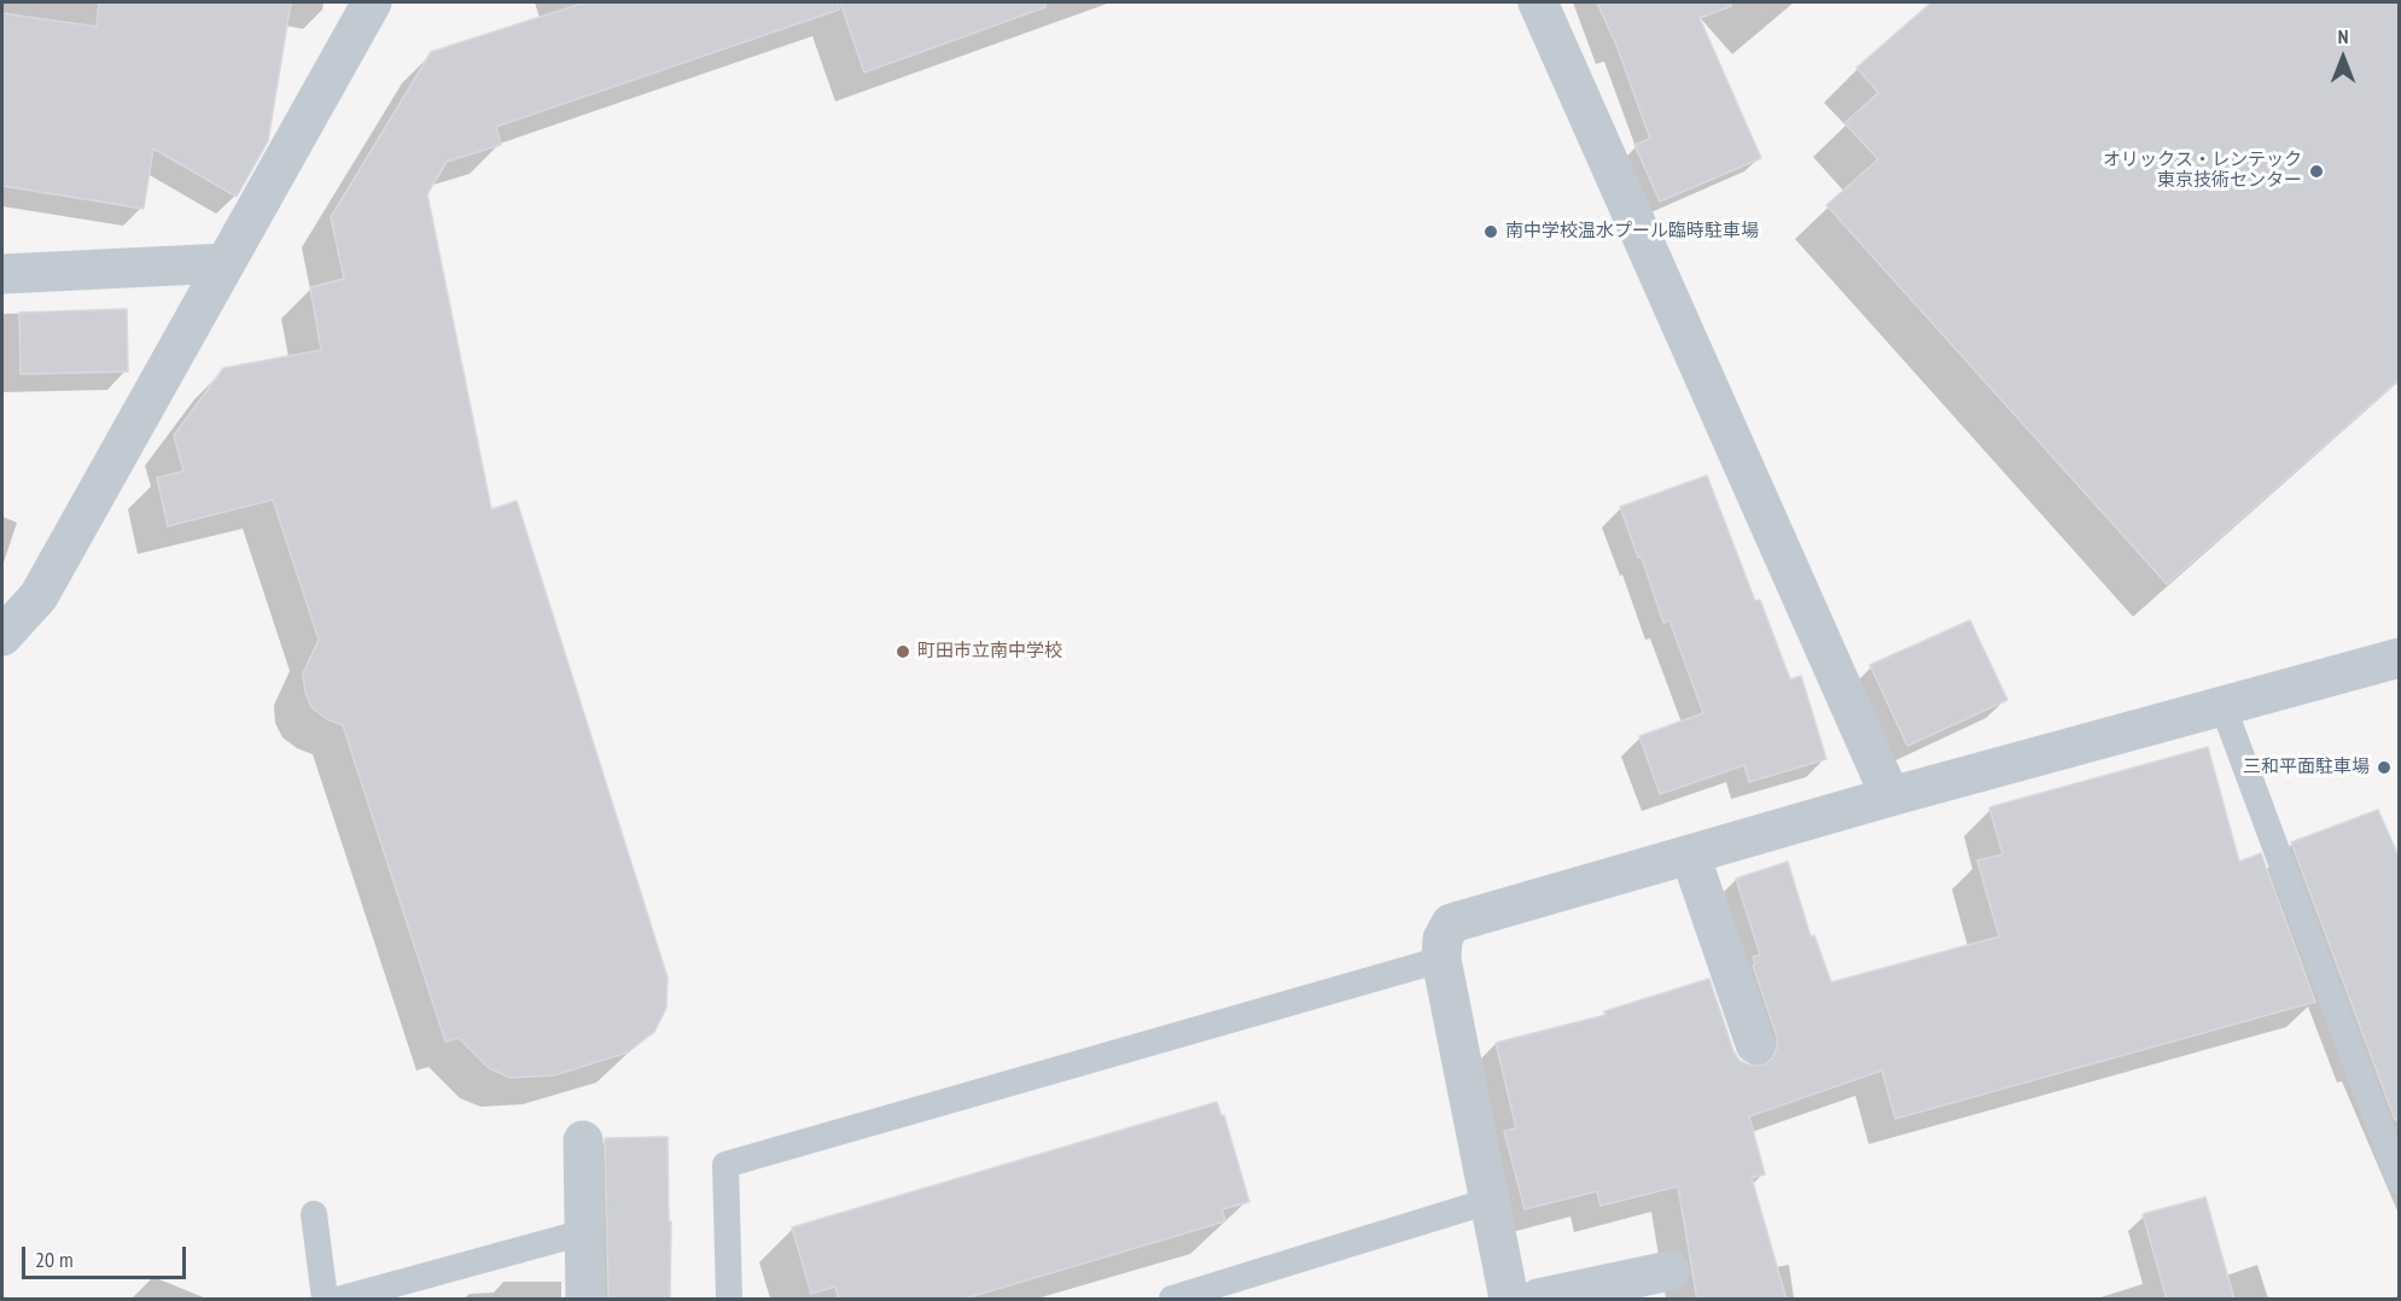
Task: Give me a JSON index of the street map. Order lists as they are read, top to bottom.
{
  "places": [
    "オリックス・レンテック 東京技術センター",
    "南中学校温水プール臨時駐車場",
    "町田市立南中学校",
    "三和平面駐車場"
  ],
  "scale_bar": "20 m",
  "north": "top"
}
